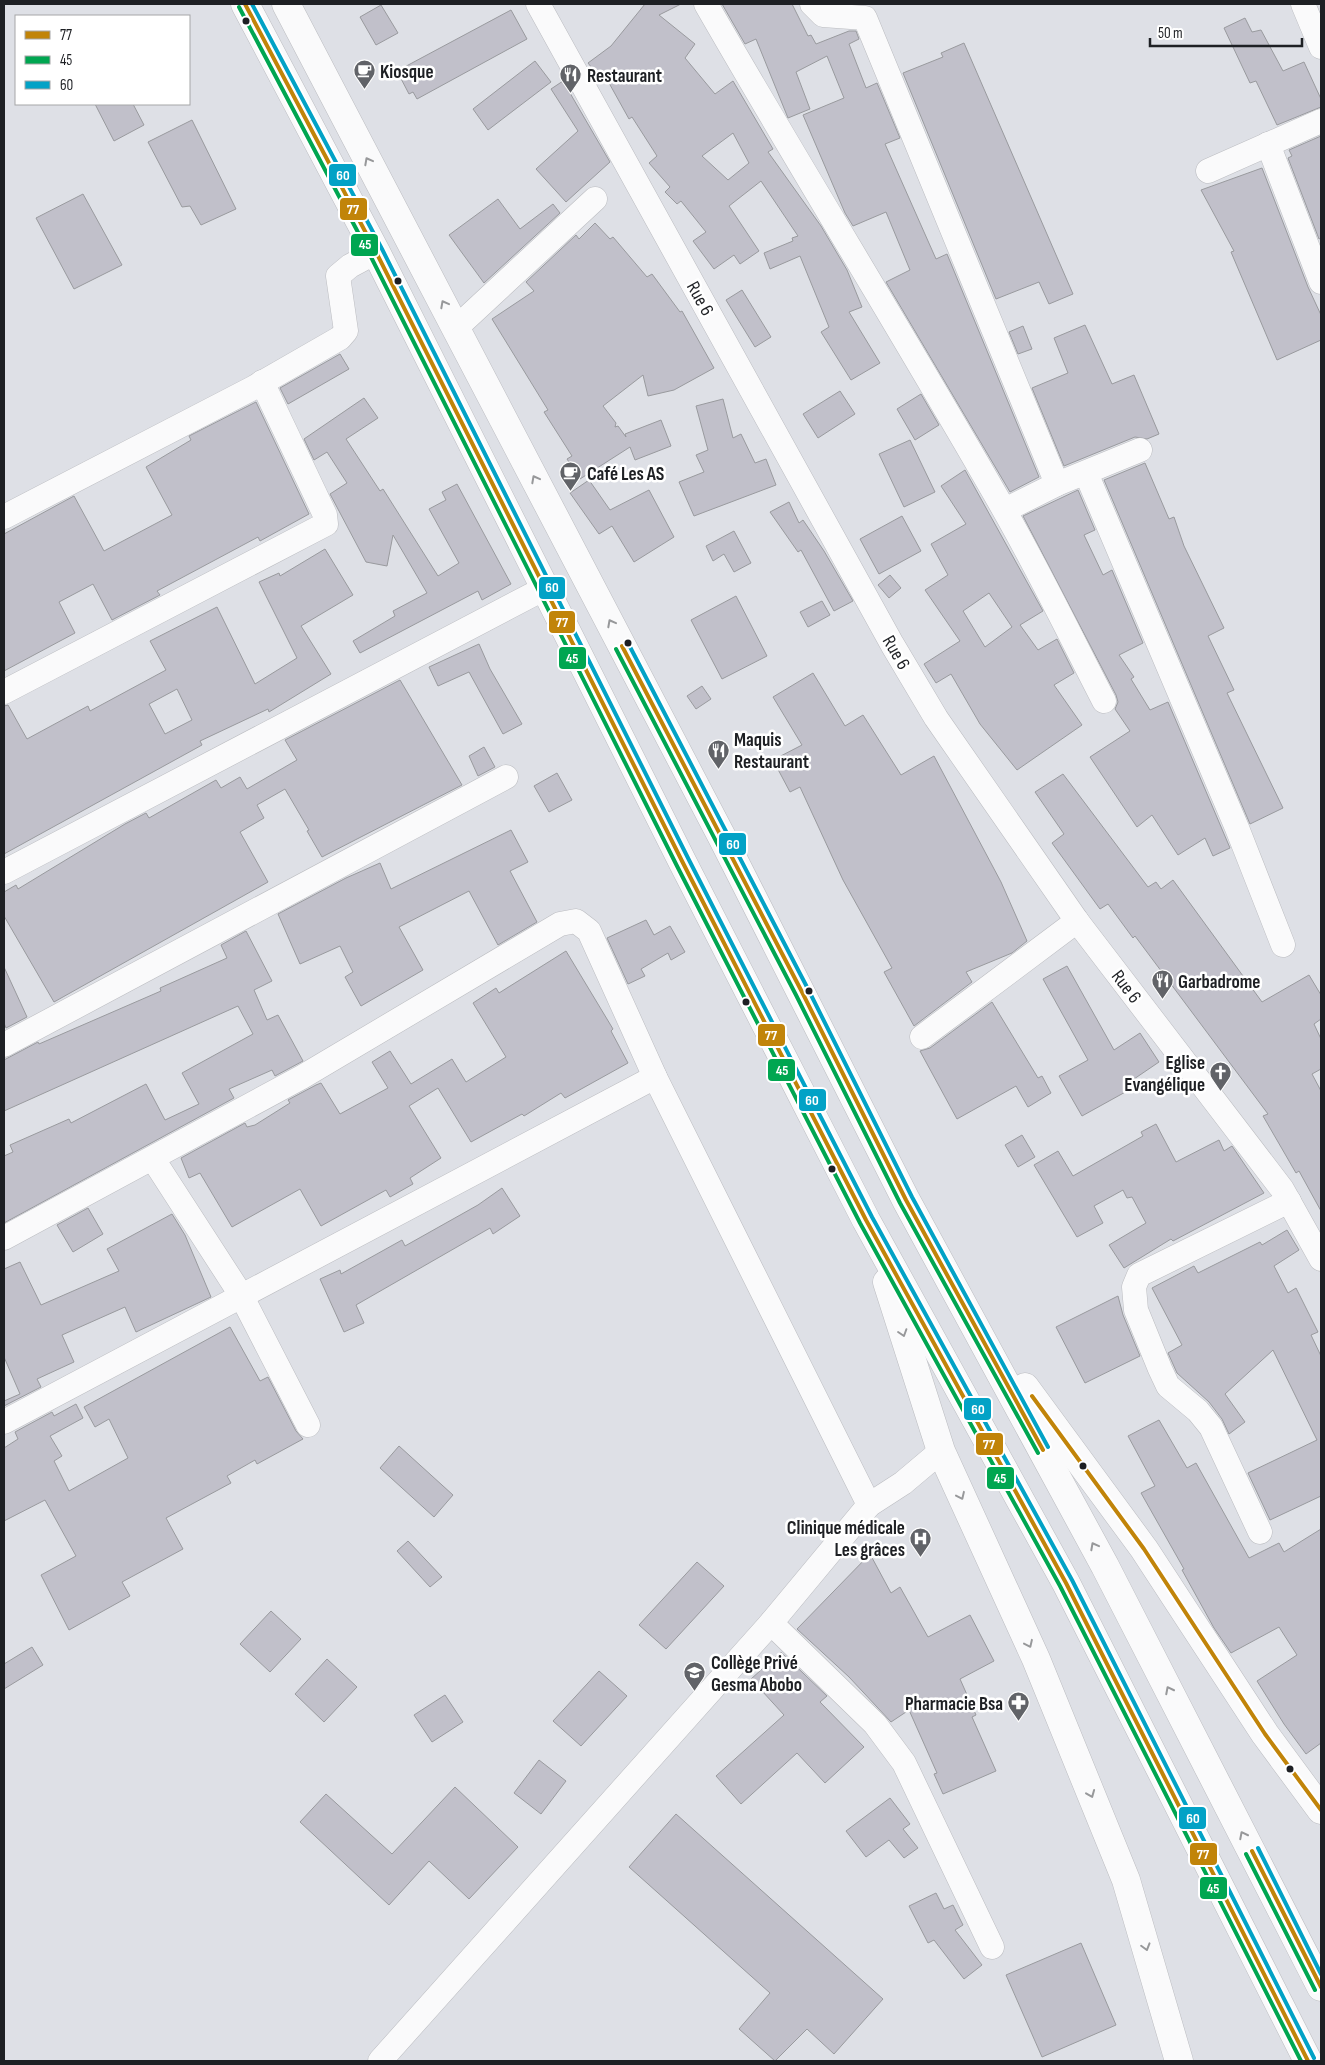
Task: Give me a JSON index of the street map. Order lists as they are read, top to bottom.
{
  "streets": {
    "street": ["Rue 6"]
  },
  "places": {
    "cafe": ["Kiosque", "Café Les AS"],
    "restaurant": ["Restaurant", "Maquis Restaurant", "Garbadrome"],
    "church": ["Eglise Evangélique"],
    "hospital": ["Clinique médicale Les grâces"],
    "school or university": ["Collège Privé Gesma Abobo"],
    "pharmacy": ["Pharmacie Bsa"]
  },
  "lines": ["transit line 77", "transit line 60", "transit line 45"],
  "legend": ["77", "45", "60"],
  "scale_bar": "50 m"
}
